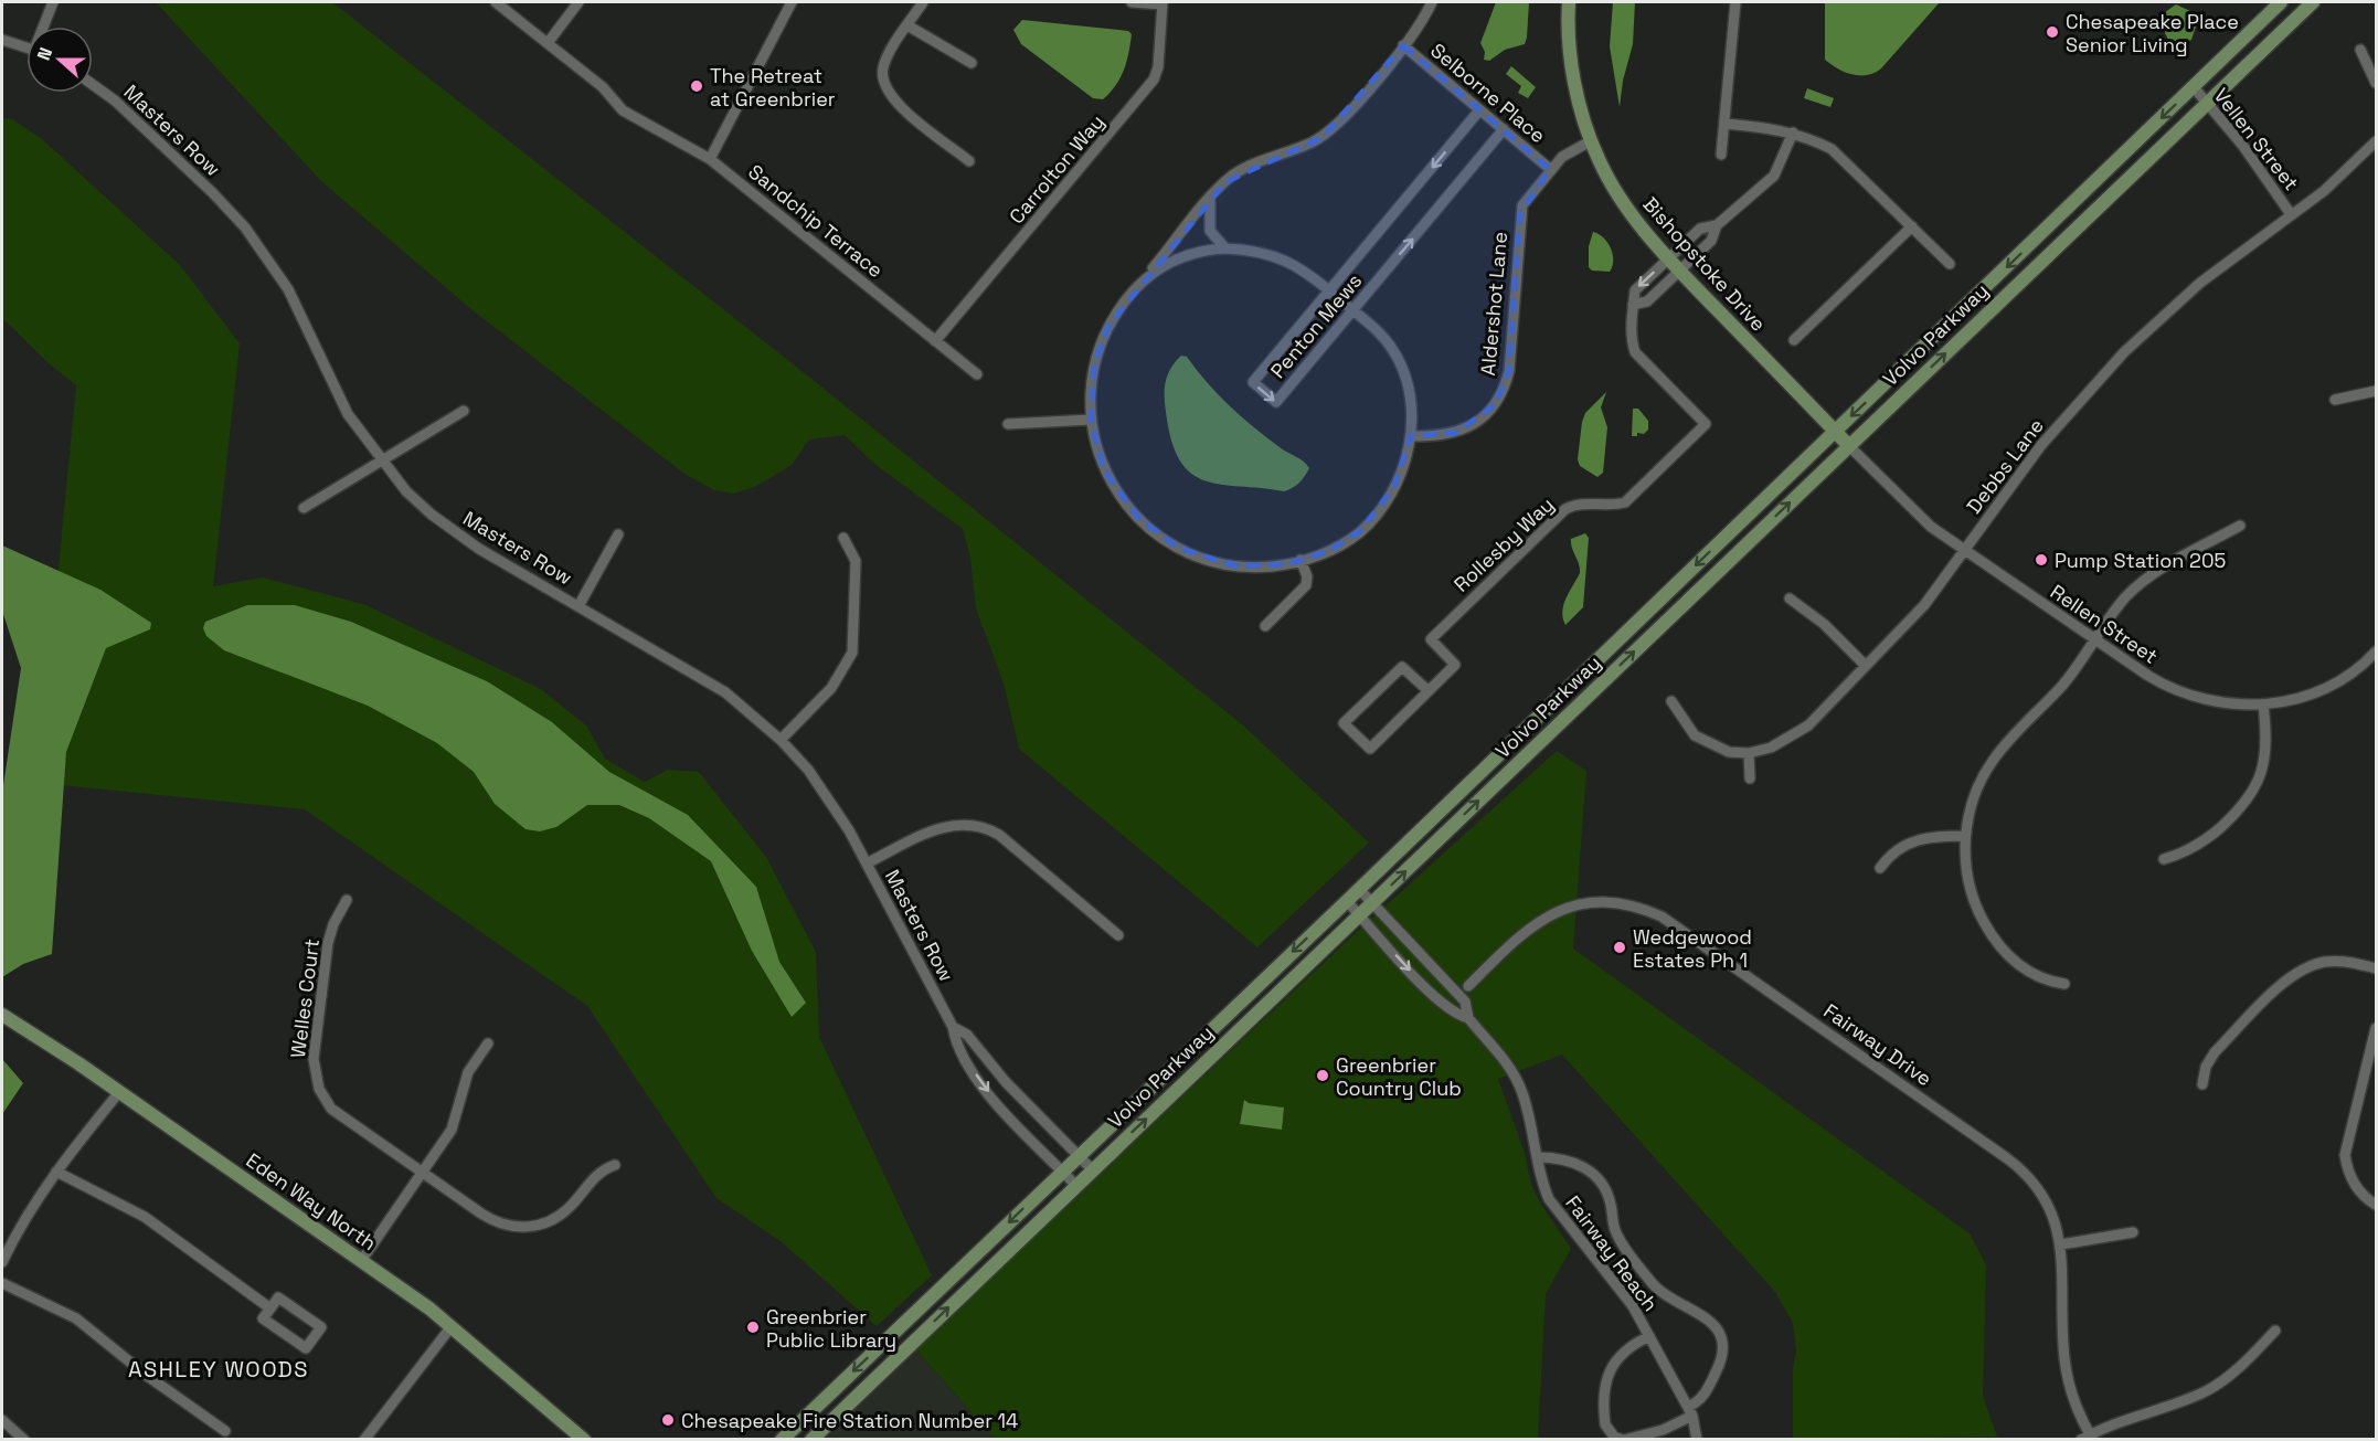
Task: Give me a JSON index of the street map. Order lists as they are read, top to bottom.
{
  "streets": {
    "main road": ["Bishopstoke Drive", "Volvo Parkway", "Eden Way North"],
    "street": [
      "Selborne Place",
      "Masters Row",
      "Vellen Street",
      "Carrolton Way",
      "Sandchip Terrace",
      "Aldershot Lane",
      "Penton Mews",
      "Debbs Lane",
      "Rollesby Way",
      "Rellen Street",
      "Welles Court",
      "Fairway Drive",
      "Fairway Reach"
    ]
  },
  "crossings": [
    ["Selborne Place", "Aldershot Lane"],
    ["Selborne Place", "Penton Mews"],
    ["Masters Row", "Volvo Parkway"],
    ["Vellen Street", "Volvo Parkway"],
    ["Vellen Street", "Debbs Lane"],
    ["Carrolton Way", "Sandchip Terrace"],
    ["Bishopstoke Drive", "Aldershot Lane"],
    ["Bishopstoke Drive", "Volvo Parkway"],
    ["Bishopstoke Drive", "Rollesby Way"],
    ["Bishopstoke Drive", "Rellen Street"],
    ["Volvo Parkway", "Rellen Street"],
    ["Volvo Parkway", "Fairway Reach"],
    ["Debbs Lane", "Rellen Street"]
  ],
  "districts": ["ASHLEY WOODS"],
  "places": [
    "Chesapeake Place Senior Living",
    "The Retreat at Greenbrier",
    "Pump Station 205",
    "Wedgewood Estates Ph 1",
    "Greenbrier Country Club",
    "Greenbrier Public Library",
    "Chesapeake Fire Station Number 14"
  ],
  "north": "left"
}
